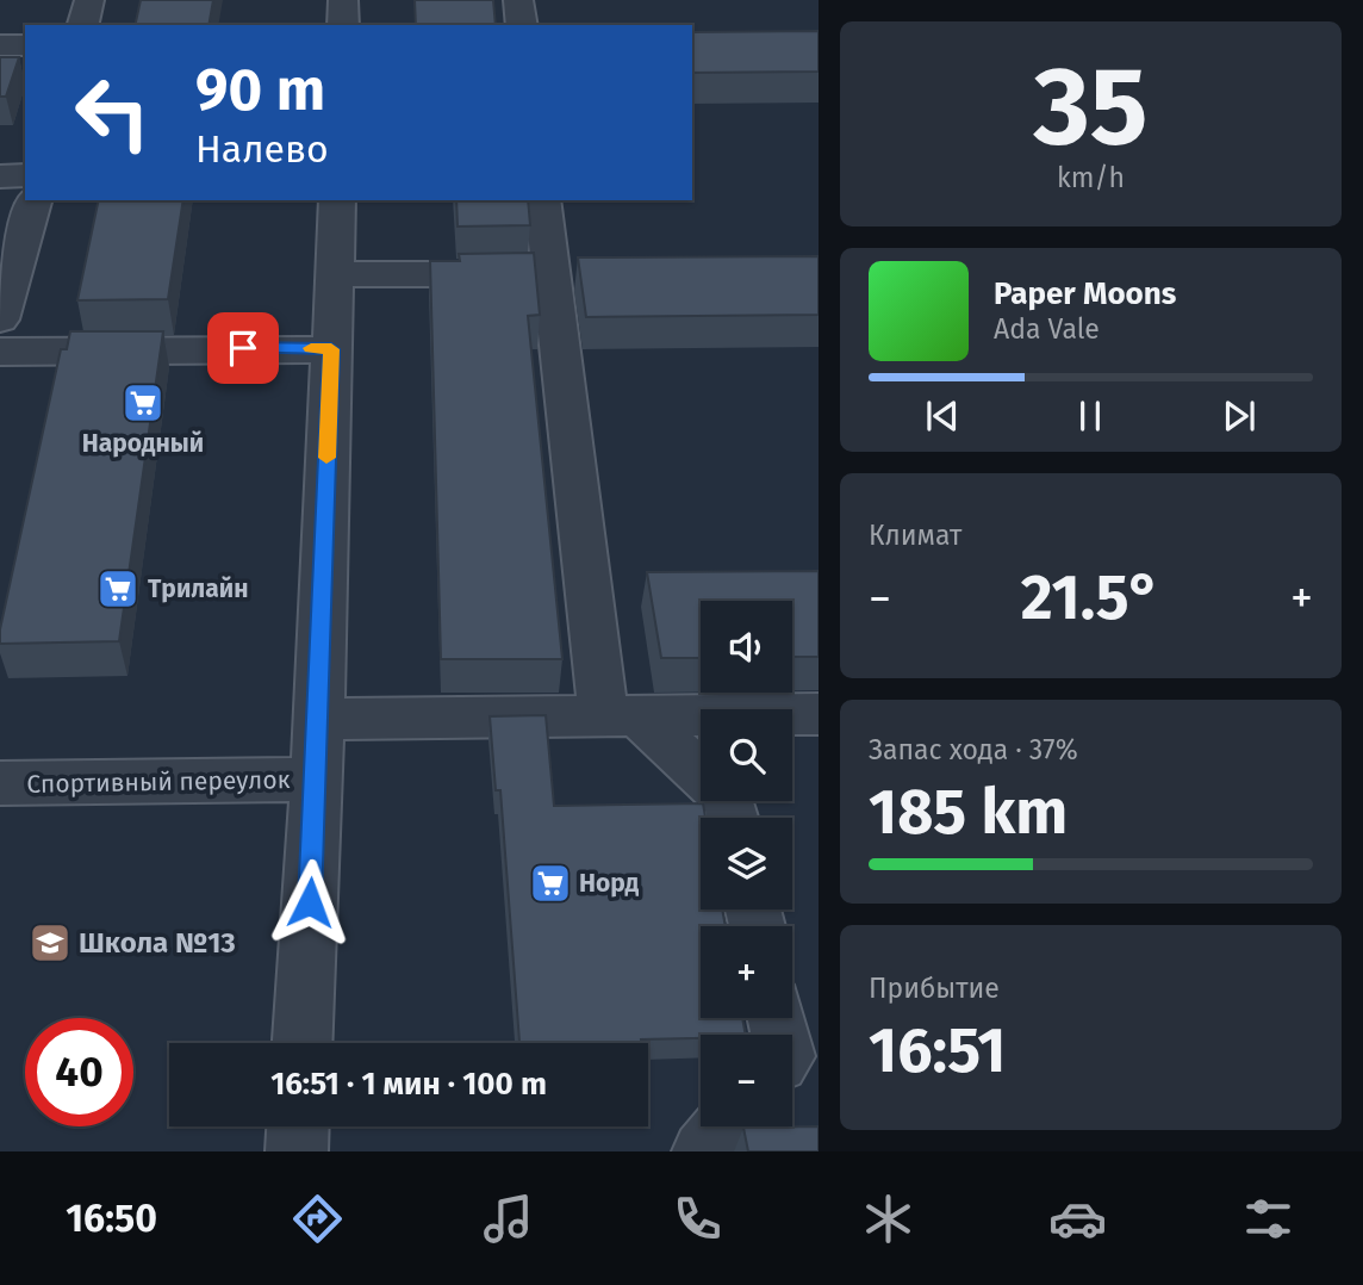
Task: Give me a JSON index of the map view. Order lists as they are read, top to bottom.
{
  "streets": {
    "street": ["Спортивный переулок"]
  },
  "places": {
    "supermarket": ["Народный", "Трилайн", "Норд"],
    "school or university": ["Школа №13"]
  },
  "page": {
    "tile": [
      ["35", "km/h"],
      "Климат",
      ["Запас хода · 37%", "185 km"],
      ["Прибытие", "16:51"]
    ],
    "turn": ["90 m", "Налево"],
    "song": ["Paper Moons", "Ada Vale"],
    "heat": ["−", "21.5°", "+"],
    "map_buttons": ["+", "−"],
    "limit": "40",
    "trip": "16:51 · 1 мин · 100 m",
    "tabs": "16:50"
  }
}
